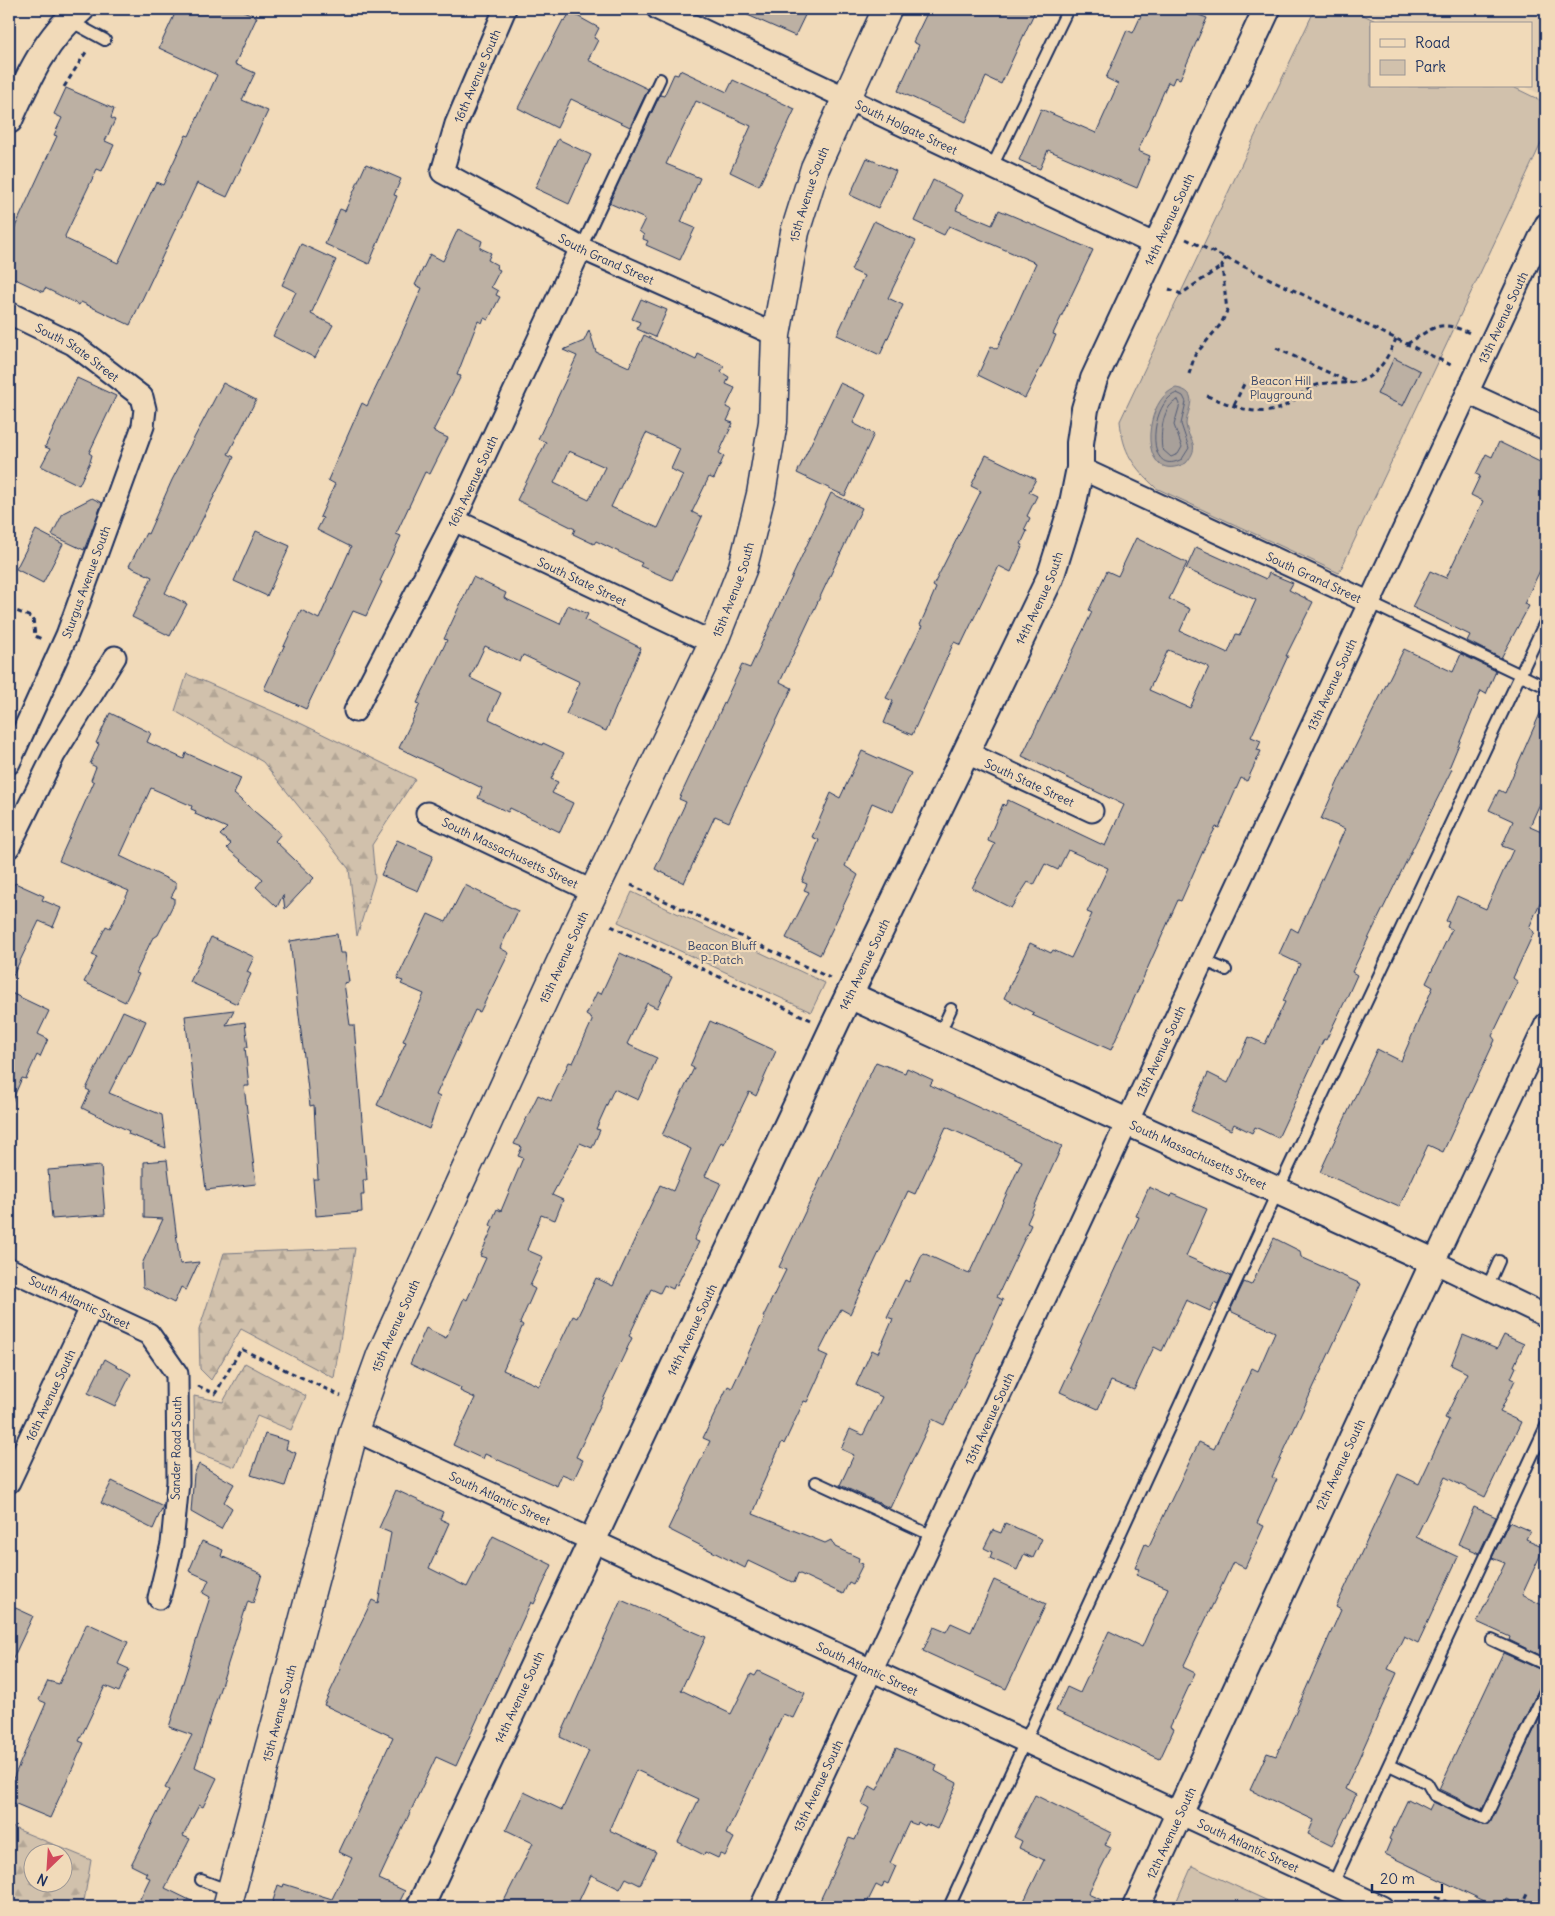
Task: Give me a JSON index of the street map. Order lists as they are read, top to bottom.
{
  "streets": {
    "main road": ["15th Avenue South"],
    "street": [
      "16th Avenue South",
      "South Holgate Street",
      "14th Avenue South",
      "South Grand Street",
      "13th Avenue South",
      "South State Street",
      "Sturgus Avenue South",
      "South Massachusetts Street",
      "South Atlantic Street",
      "Sander Road South",
      "12th Avenue South"
    ]
  },
  "crossings": [
    ["16th Avenue South", "South Grand Street"],
    ["16th Avenue South", "South State Street"],
    ["16th Avenue South", "South Atlantic Street"],
    ["South Holgate Street", "15th Avenue South"],
    ["South Holgate Street", "14th Avenue South"],
    ["15th Avenue South", "South Grand Street"],
    ["15th Avenue South", "South State Street"],
    ["15th Avenue South", "South Massachusetts Street"],
    ["15th Avenue South", "South Atlantic Street"],
    ["14th Avenue South", "South Grand Street"],
    ["14th Avenue South", "South State Street"],
    ["14th Avenue South", "South Massachusetts Street"],
    ["14th Avenue South", "South Atlantic Street"],
    ["South Grand Street", "13th Avenue South"],
    ["13th Avenue South", "South Massachusetts Street"],
    ["13th Avenue South", "South Atlantic Street"],
    ["South State Street", "Sturgus Avenue South"],
    ["South Massachusetts Street", "12th Avenue South"],
    ["South Atlantic Street", "Sander Road South"],
    ["South Atlantic Street", "12th Avenue South"]
  ],
  "parks": ["Beacon Hill Playground", "Beacon Bluff P-Patch"],
  "legend": ["Road", "Park"],
  "scale_bar": "20 m",
  "north": "bottom left"
}
